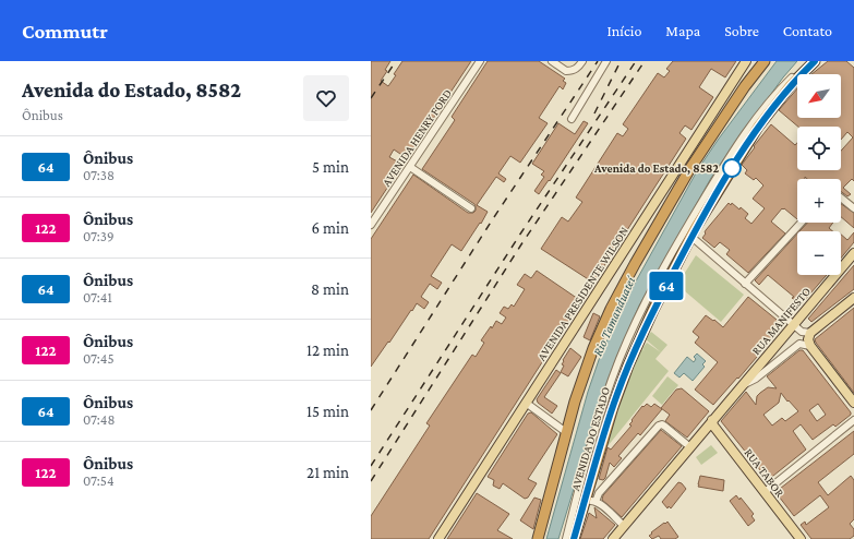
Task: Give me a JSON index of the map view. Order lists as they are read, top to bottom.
{
  "streets": {
    "highway": ["AVENIDA DO ESTADO"],
    "main road": ["AVENIDA PRESIDENTE WILSON", "RUA MANIFESTO", "RUA TABOR"],
    "street": ["AVENIDA HENRY FORD"]
  },
  "crossings": [
    ["RUA MANIFESTO", "RUA TABOR"]
  ],
  "water": ["Rio Tamanduateí"],
  "places": ["Avenida do Estado, 8582"],
  "lines": ["bus line 64"],
  "north": "bottom left",
  "page": {
    "header": "Commutr",
    "nav": [
      "Início",
      "Mapa",
      "Sobre",
      "Contato"
    ],
    "heading": ["Avenida do Estado, 8582", "Ônibus"],
    "on_map": "64",
    "map_buttons": ["+", "−"],
    "list": [
      {
        "mark": "64",
        "name": "Ônibus",
        "note": "07:38",
        "value": "5 min"
      },
      {
        "mark": "122",
        "name": "Ônibus",
        "note": "07:39",
        "value": "6 min"
      },
      {
        "mark": "64",
        "name": "Ônibus",
        "note": "07:41",
        "value": "8 min"
      },
      {
        "mark": "122",
        "name": "Ônibus",
        "note": "07:45",
        "value": "12 min"
      },
      {
        "mark": "64",
        "name": "Ônibus",
        "note": "07:48",
        "value": "15 min"
      },
      {
        "mark": "122",
        "name": "Ônibus",
        "note": "07:54",
        "value": "21 min"
      }
    ]
  }
}
